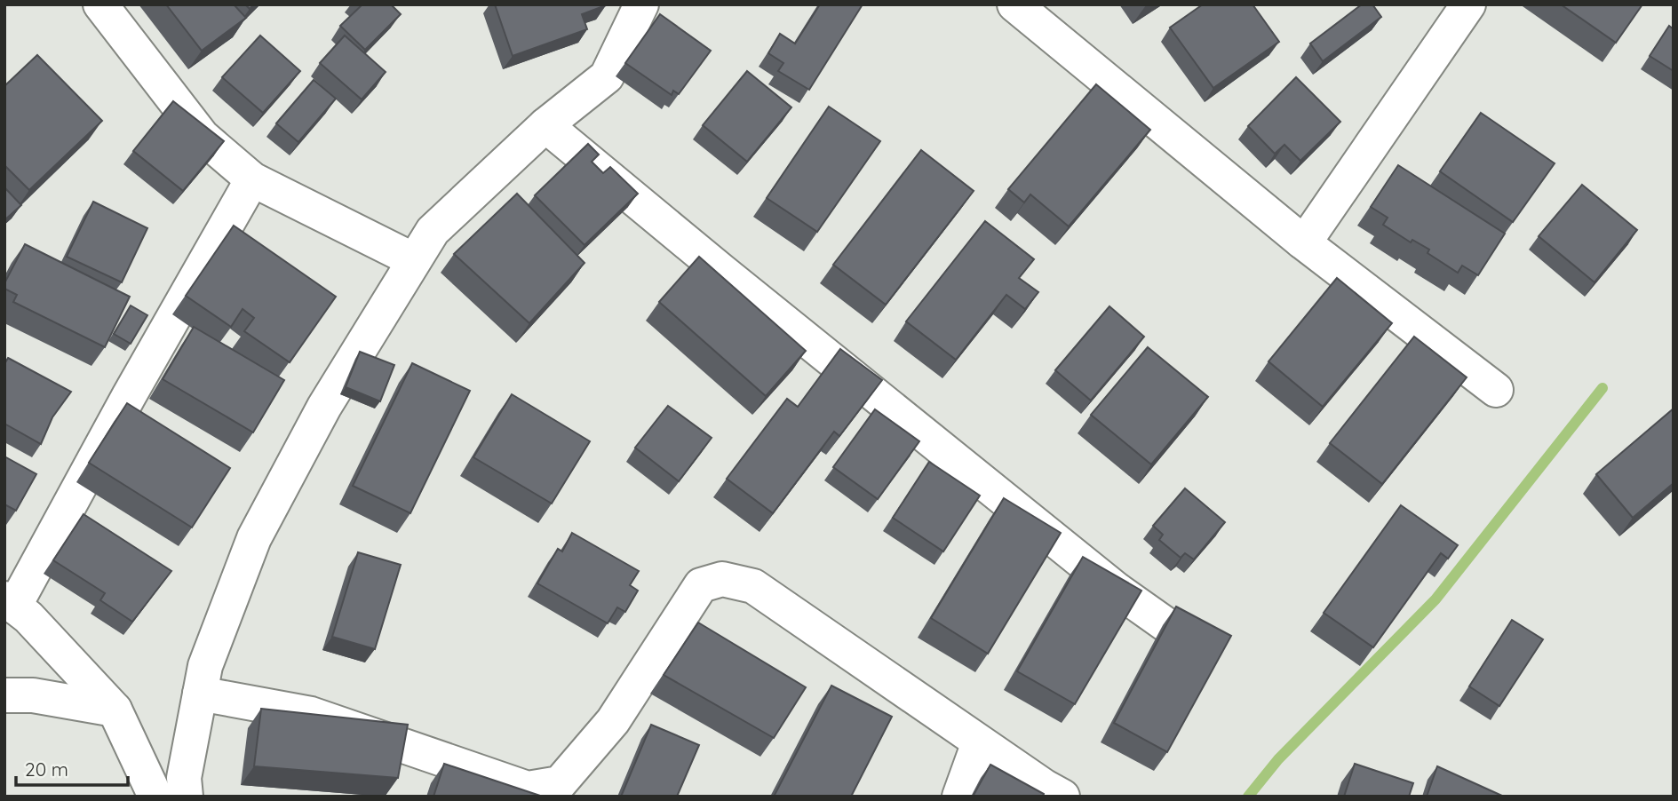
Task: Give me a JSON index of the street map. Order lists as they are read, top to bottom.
{
  "scale_bar": "20 m"
}
